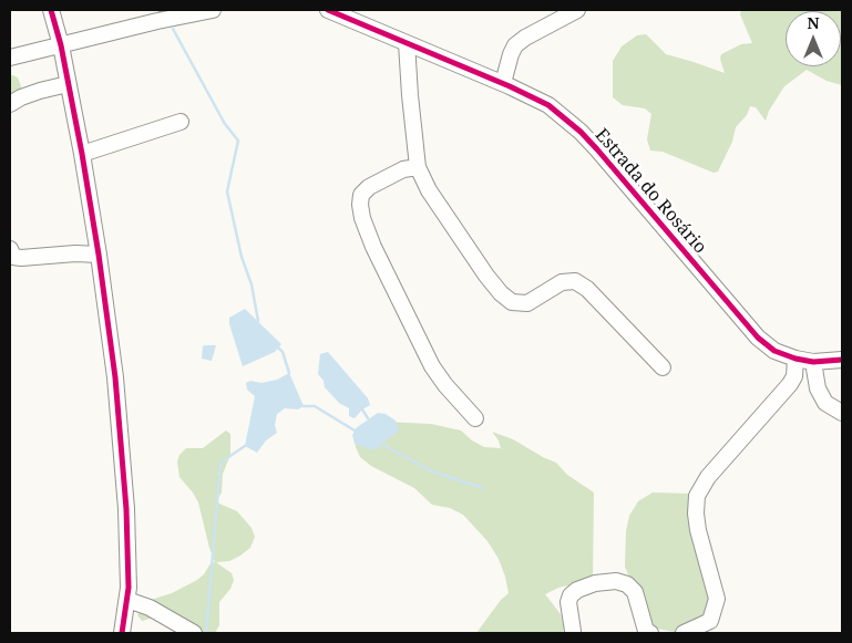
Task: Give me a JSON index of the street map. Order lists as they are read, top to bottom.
{
  "streets": {
    "street": ["Estrada do Rosário"]
  },
  "north": "top"
}
